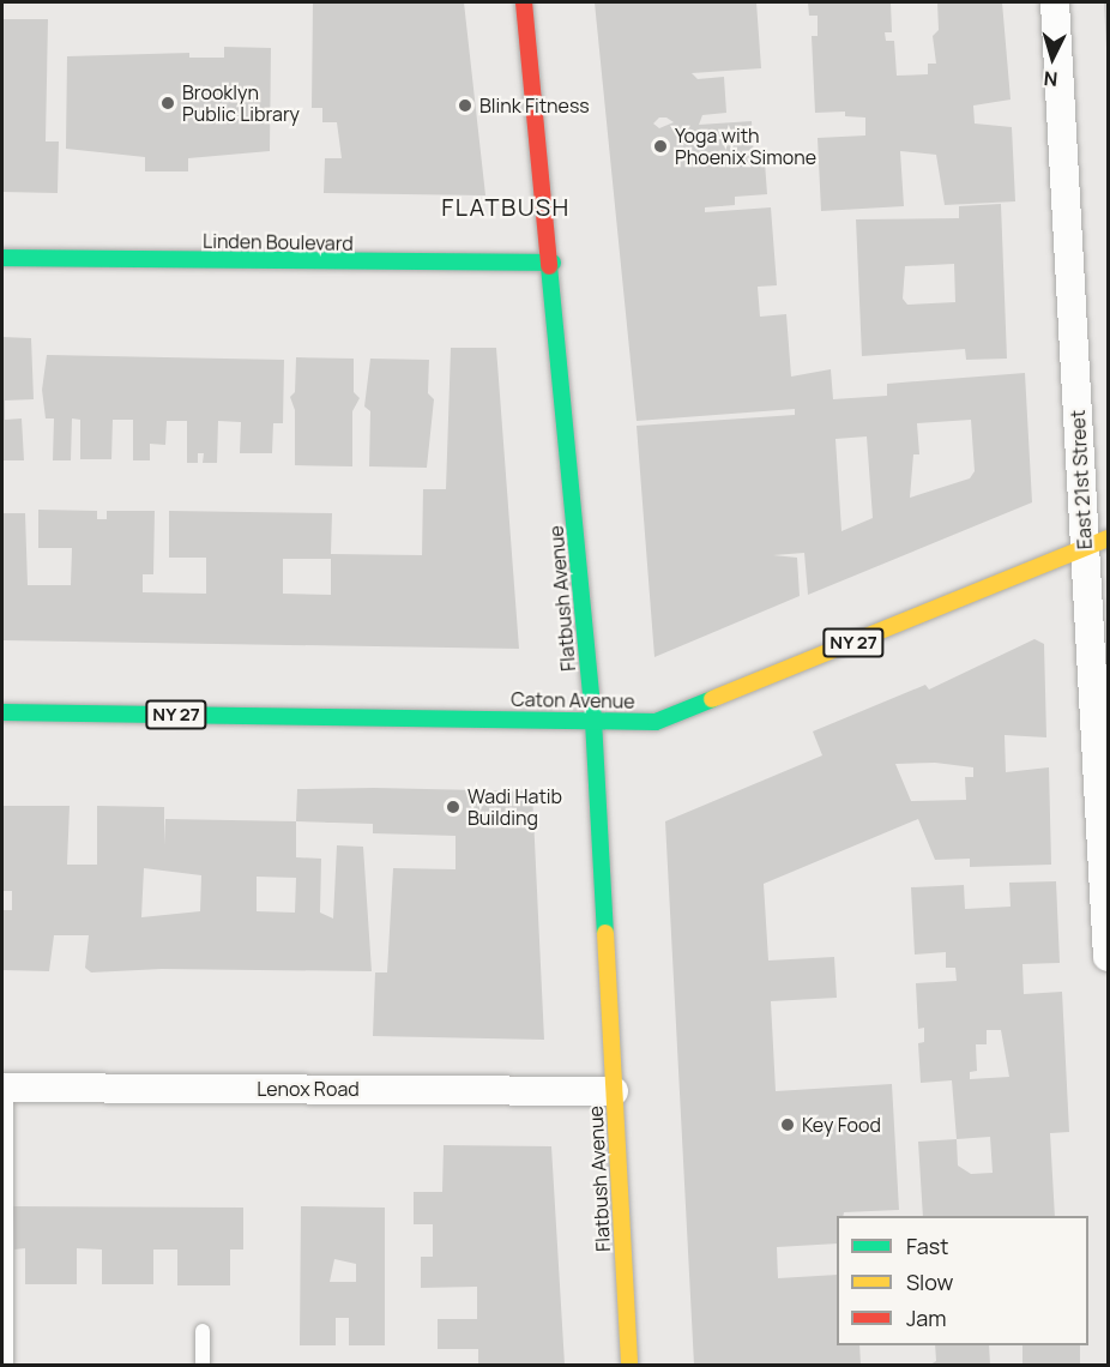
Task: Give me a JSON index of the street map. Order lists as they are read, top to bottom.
{
  "streets": {
    "main road": [
      "Linden Boulevard",
      "Flatbush Avenue",
      "NY 27",
      "Caton Avenue"
    ],
    "street": ["East 21st Street", "Lenox Road"]
  },
  "crossings": [
    ["Linden Boulevard", "Flatbush Avenue"],
    ["East 21st Street", "Caton Avenue"],
    ["Flatbush Avenue", "Caton Avenue"],
    ["Flatbush Avenue", "Lenox Road"]
  ],
  "districts": ["FLATBUSH"],
  "places": [
    "Brooklyn Public Library",
    "Blink Fitness",
    "Yoga with Phoenix Simone",
    "Wadi Hatib Building",
    "Key Food"
  ],
  "legend": ["Fast", "Slow", "Jam"],
  "north": "bottom"
}
